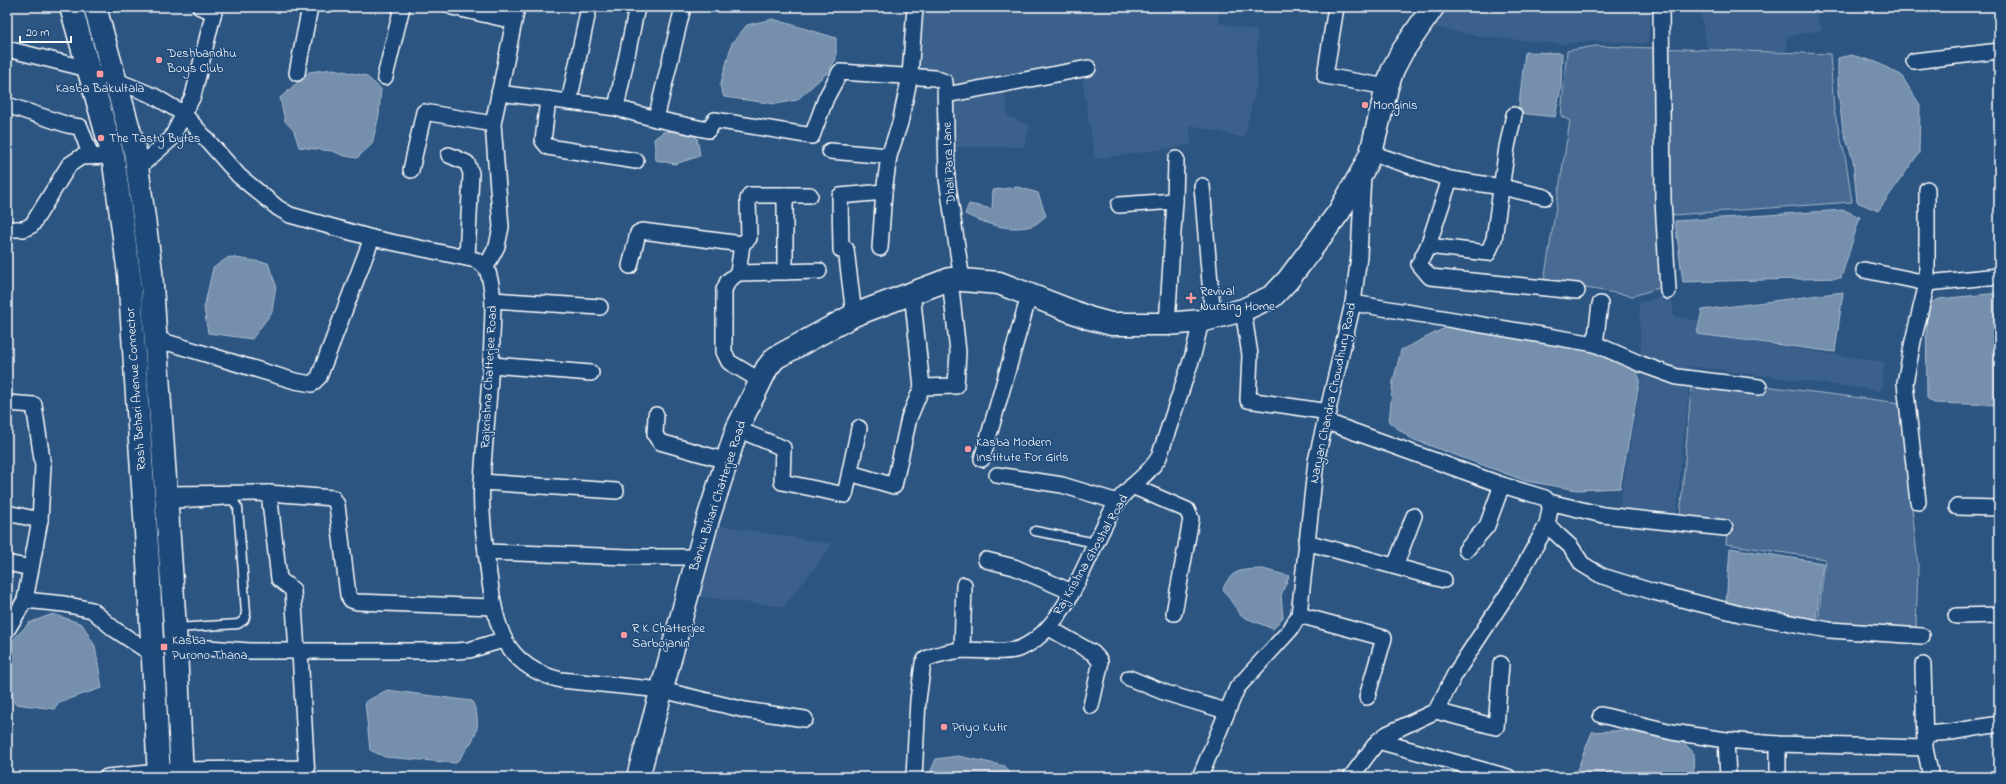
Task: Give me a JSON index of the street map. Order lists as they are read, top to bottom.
{
  "streets": {
    "main road": ["Rash Behari Avenue Connector", "Banku Bihari Chatterjee Road"],
    "street": [
      "Dhali Para Lane",
      "Rajkrishna Chatterjee Road",
      "Naryan Chandra Chowdhury Road",
      "Raj Krishna Ghoshal Road"
    ]
  },
  "crossings": [
    ["Dhali Para Lane", "Banku Bihari Chatterjee Road"],
    ["Rajkrishna Chatterjee Road", "Banku Bihari Chatterjee Road"],
    ["Naryan Chandra Chowdhury Road", "Banku Bihari Chatterjee Road"],
    ["Banku Bihari Chatterjee Road", "Raj Krishna Ghoshal Road"]
  ],
  "places": {
    "other": [
      "Deshbandhu Boys Club",
      "Monginis",
      "The Tasty Bytes",
      "Kasba Modern Institute For Girls",
      "R K Chatterjee Sarbojanin",
      "Priyo Kutir"
    ],
    "transit": ["Kasba Bakultala", "Kasba Purono Thana"],
    "health": ["Revival Nursing Home"]
  },
  "scale_bar": "20 m"
}
